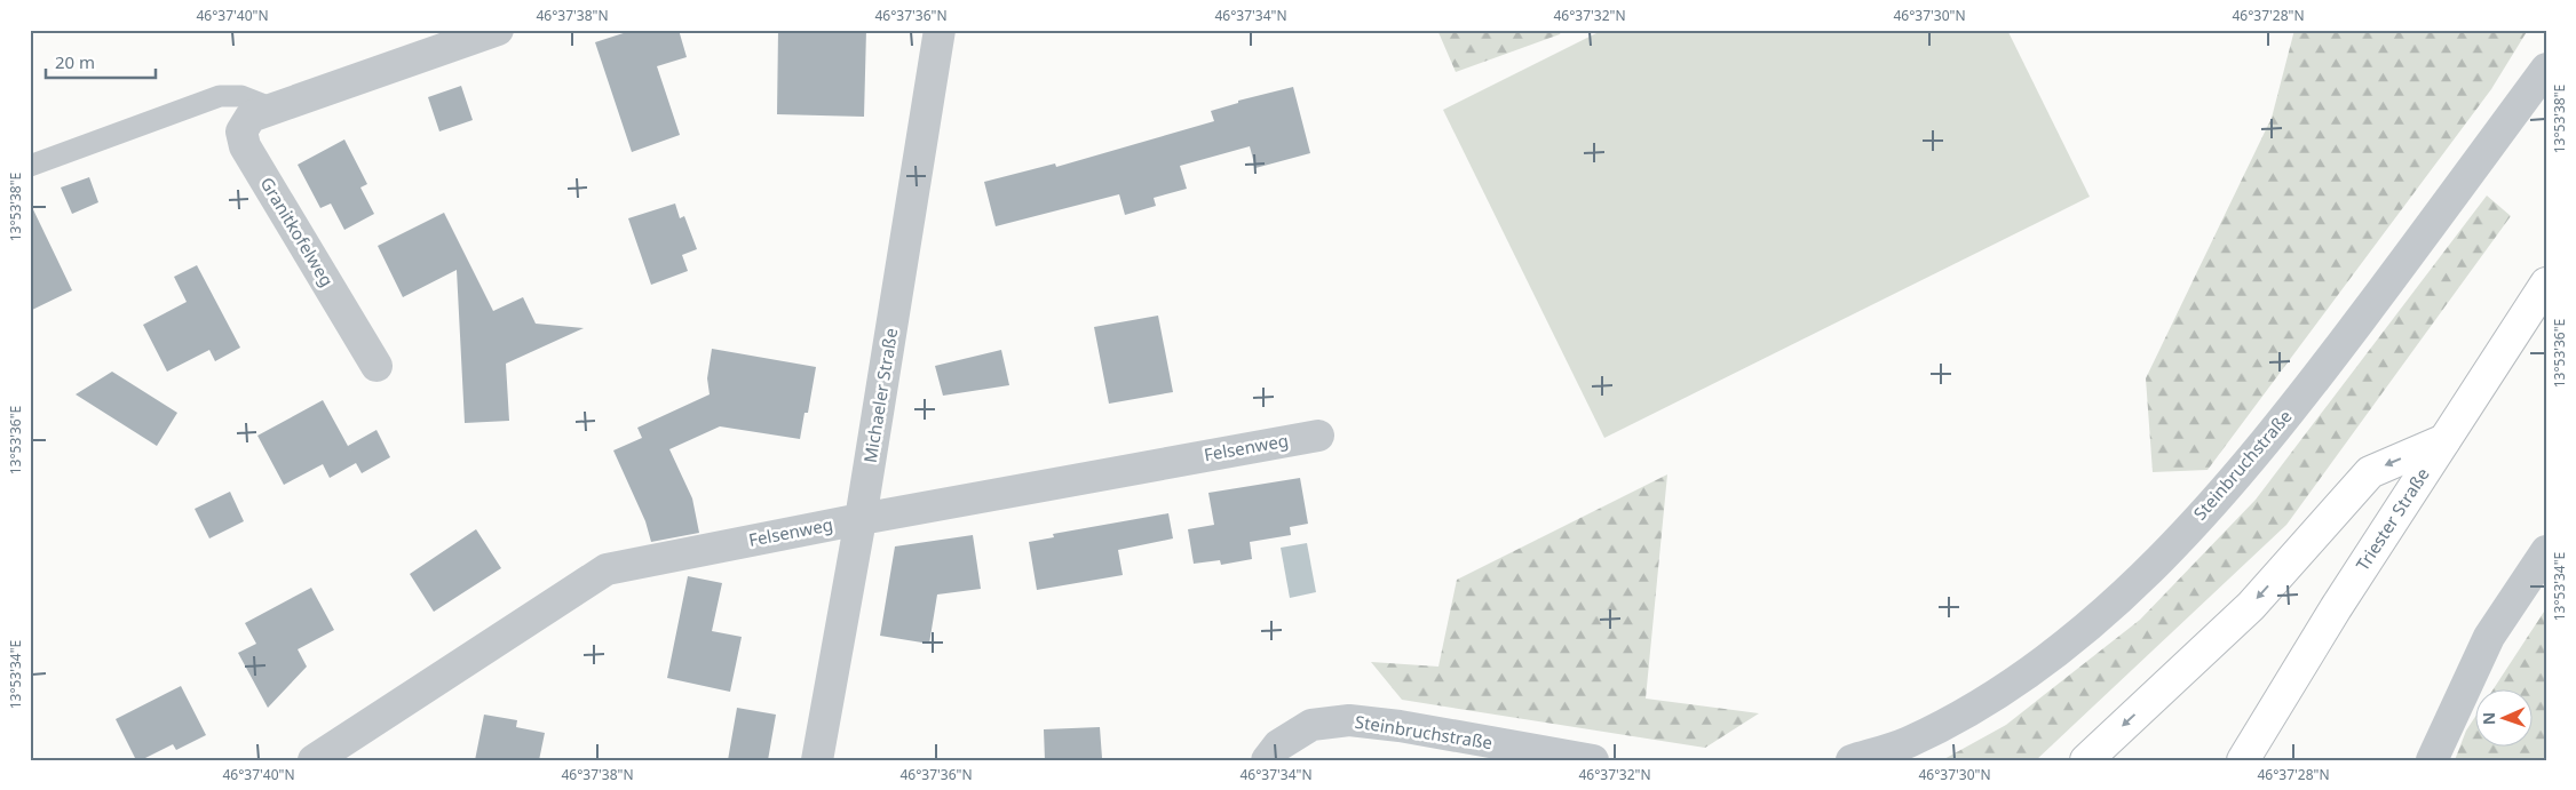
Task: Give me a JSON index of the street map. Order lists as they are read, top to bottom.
{
  "streets": {
    "main road": ["Triester Straße"],
    "street": [
      "Granitkofelweg",
      "Michaeler Straße",
      "Felsenweg",
      "Steinbruchstraße"
    ]
  },
  "crossings": [
    ["Michaeler Straße", "Felsenweg"]
  ],
  "scale_bar": "20 m",
  "north": "left",
  "coordinates": [
    "46°37'40\"N",
    "46°37'38\"N",
    "46°37'36\"N",
    "46°37'34\"N",
    "46°37'32\"N",
    "46°37'30\"N",
    "46°37'28\"N",
    "13°53'38\"E",
    "13°53'36\"E",
    "13°53'34\"E"
  ]
}
